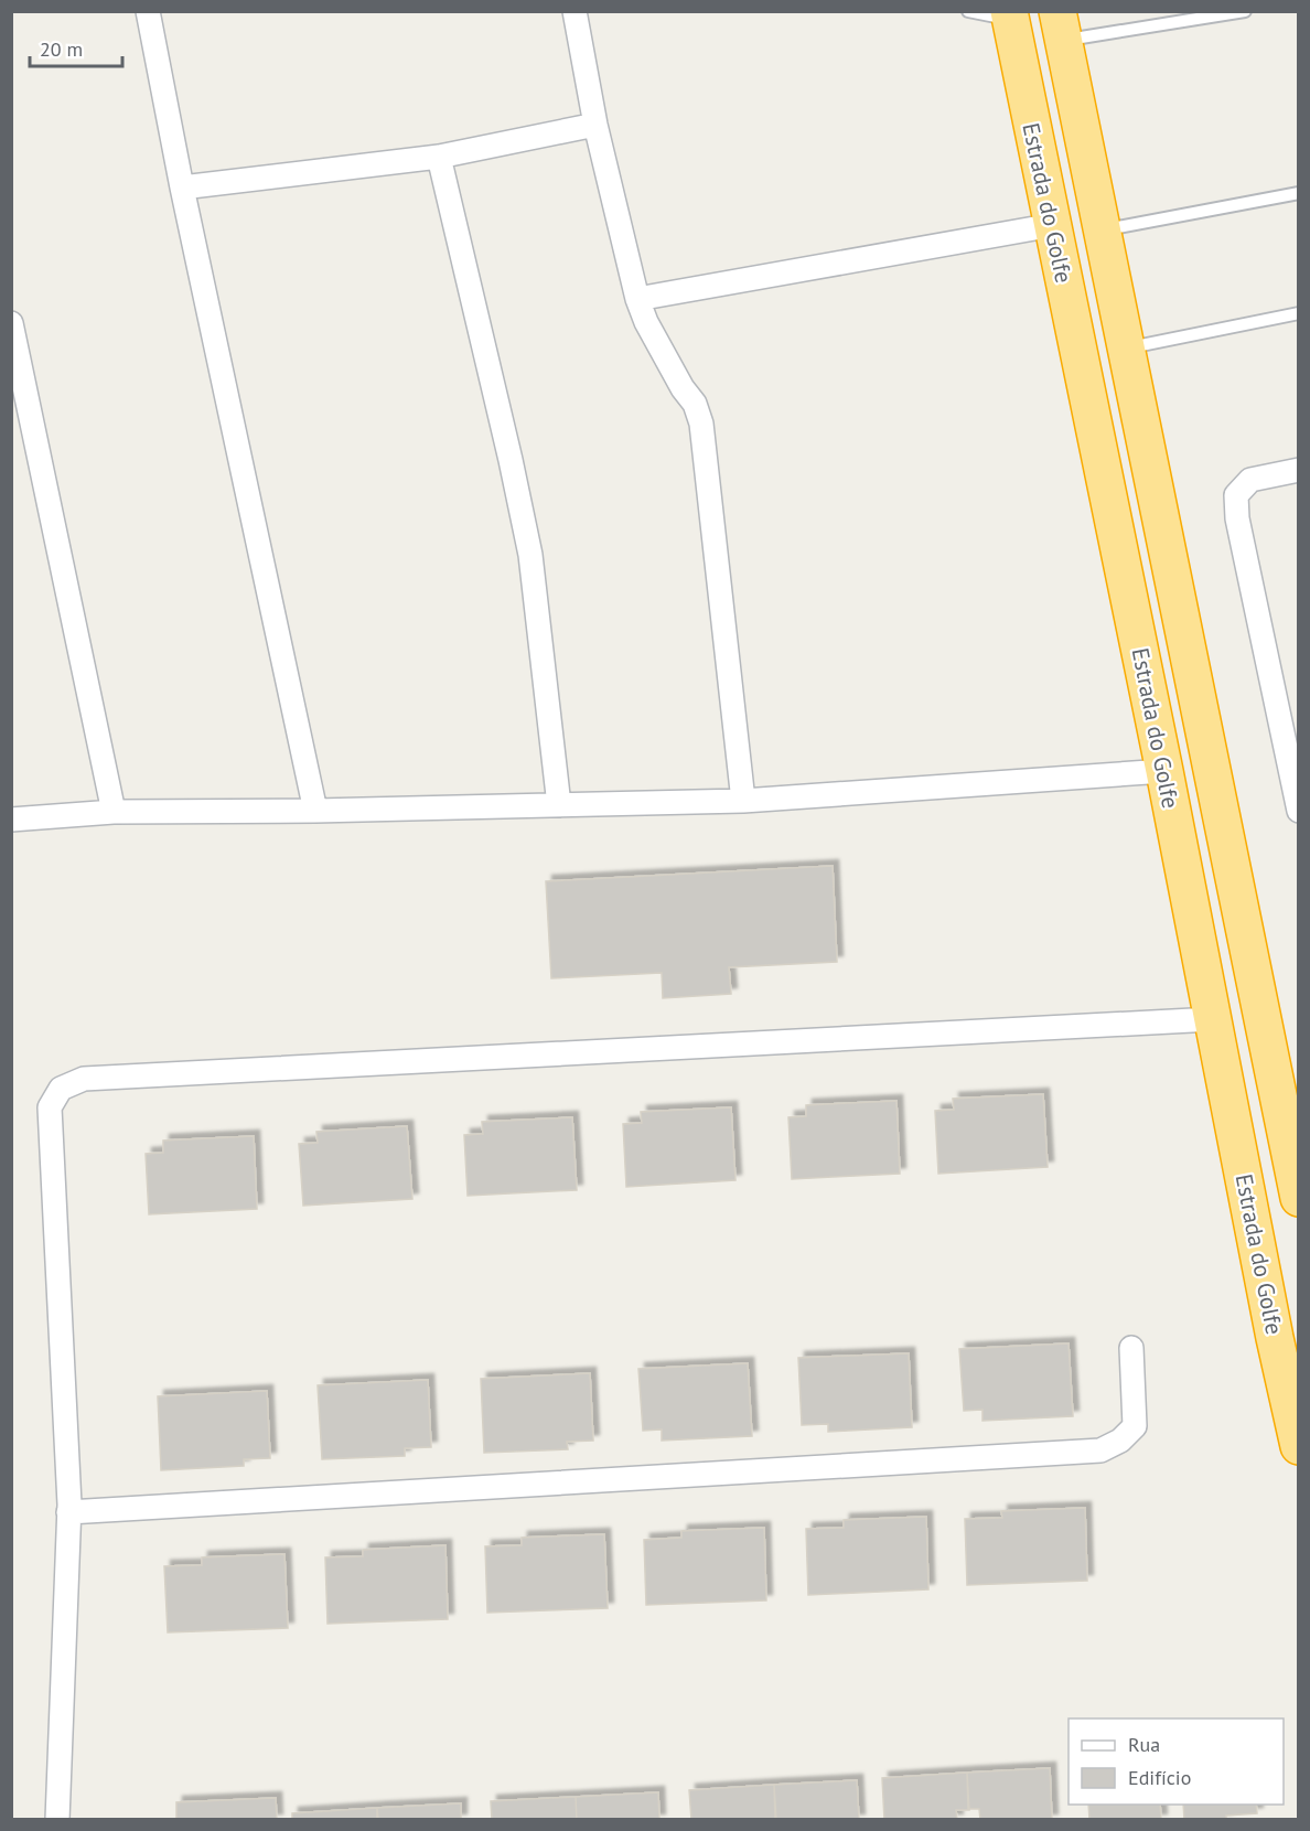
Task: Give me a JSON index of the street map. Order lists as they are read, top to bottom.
{
  "streets": {
    "highway": ["Estrada do Golfe"]
  },
  "legend": ["Rua", "Edifício"],
  "scale_bar": "20 m"
}
